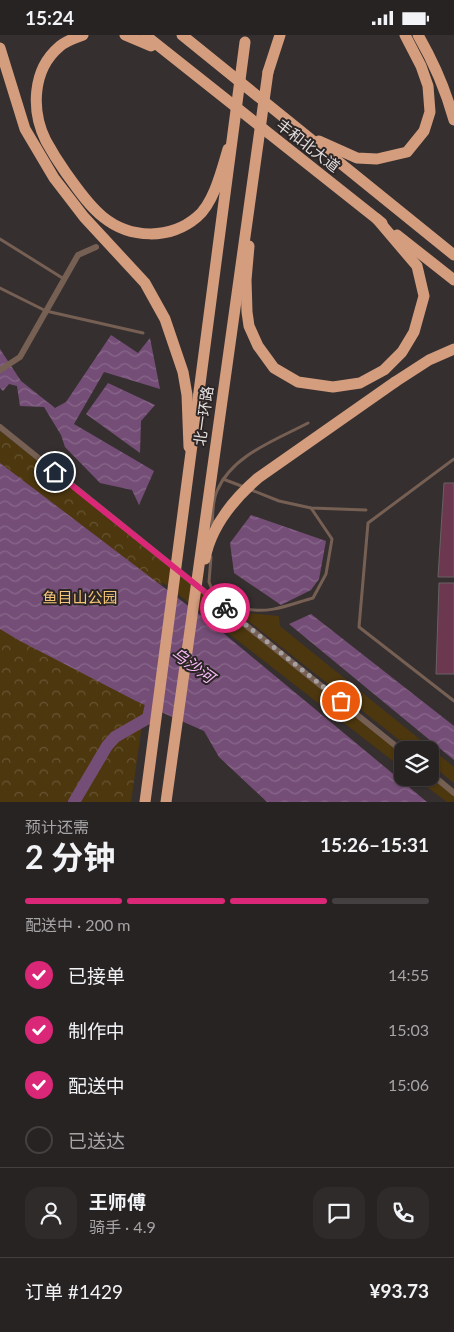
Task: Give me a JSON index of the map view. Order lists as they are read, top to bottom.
{
  "streets": {
    "highway": ["丰和北大道", "北一环路"]
  },
  "water": ["乌沙河"],
  "parks": ["鱼目山公园"],
  "page": {
    "status": "15:24",
    "heading": ["2 分钟", "预计还需", "15:26–15:31"],
    "panel": [
      "王师傅",
      "骑手 · 4.9",
      "订单 #1429",
      "¥93.73"
    ],
    "bar": "配送中 · 200 m",
    "list": [
      ["已接单", "14:55"],
      ["制作中", "15:03"],
      ["配送中", "15:06"],
      "已送达"
    ]
  }
}
